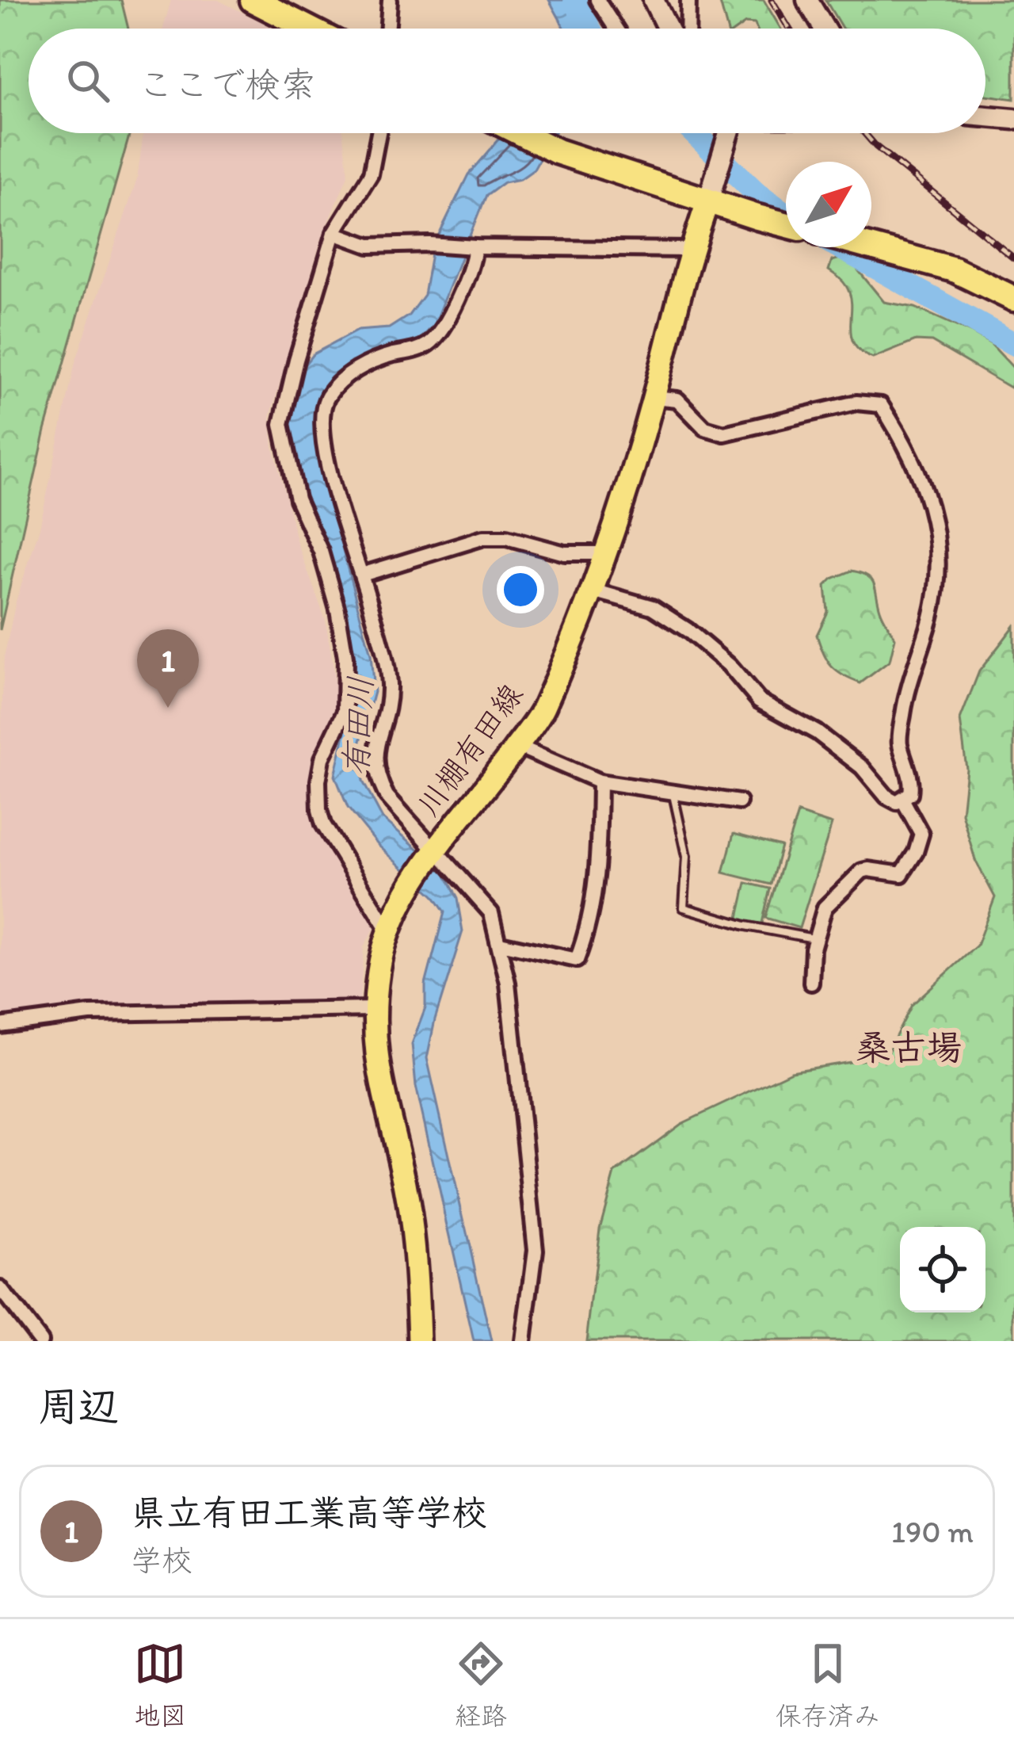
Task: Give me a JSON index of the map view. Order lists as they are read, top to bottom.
{
  "streets": {
    "main road": ["川棚有田線"]
  },
  "districts": ["桑古場"],
  "water": ["有田川"],
  "north": "top right",
  "page": {
    "search": "ここで検索",
    "pins": "1",
    "heading": "周辺",
    "list": [
      {
        "mark": "1",
        "name": "県立有田工業高等学校",
        "note": "学校",
        "value": "190 m"
      }
    ],
    "nav": ["地図", "経路", "保存済み"]
  }
}
